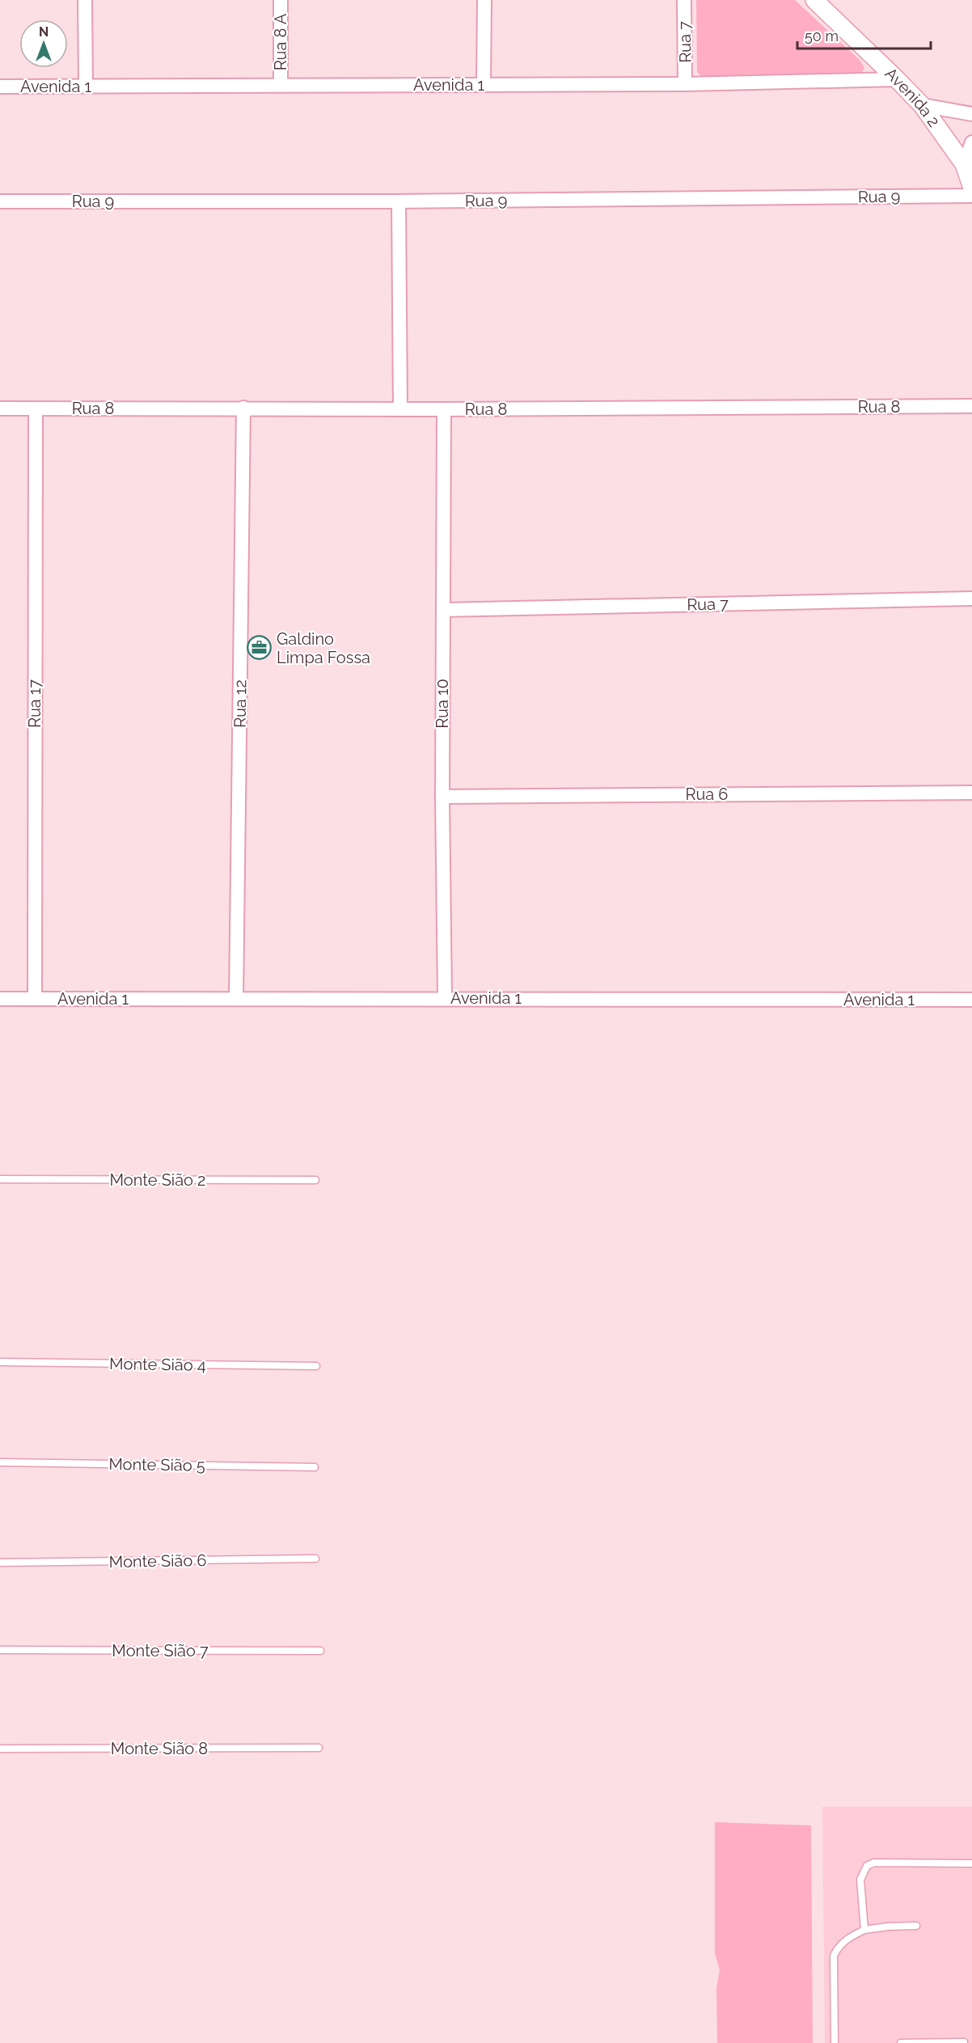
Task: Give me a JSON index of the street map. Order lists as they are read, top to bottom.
{
  "streets": {
    "street": [
      "Rua 8 A",
      "Rua 7",
      "Avenida 1",
      "Avenida 2",
      "Rua 9",
      "Rua 8",
      "Rua 17",
      "Rua 12",
      "Rua 10",
      "Rua 6"
    ],
    "lane": [
      "Monte Sião 2",
      "Monte Sião 4",
      "Monte Sião 5",
      "Monte Sião 6",
      "Monte Sião 7",
      "Monte Sião 8"
    ]
  },
  "crossings": [
    ["Rua 8 A", "Avenida 1"],
    ["Rua 7", "Avenida 1"],
    ["Rua 7", "Rua 10"],
    ["Avenida 1", "Avenida 2"],
    ["Avenida 1", "Rua 17"],
    ["Avenida 1", "Rua 12"],
    ["Avenida 1", "Rua 10"],
    ["Rua 8", "Rua 17"],
    ["Rua 8", "Rua 12"],
    ["Rua 8", "Rua 10"],
    ["Rua 10", "Rua 6"]
  ],
  "places": {
    "office": ["Galdino Limpa Fossa"]
  },
  "scale_bar": "50 m",
  "north": "top"
}
